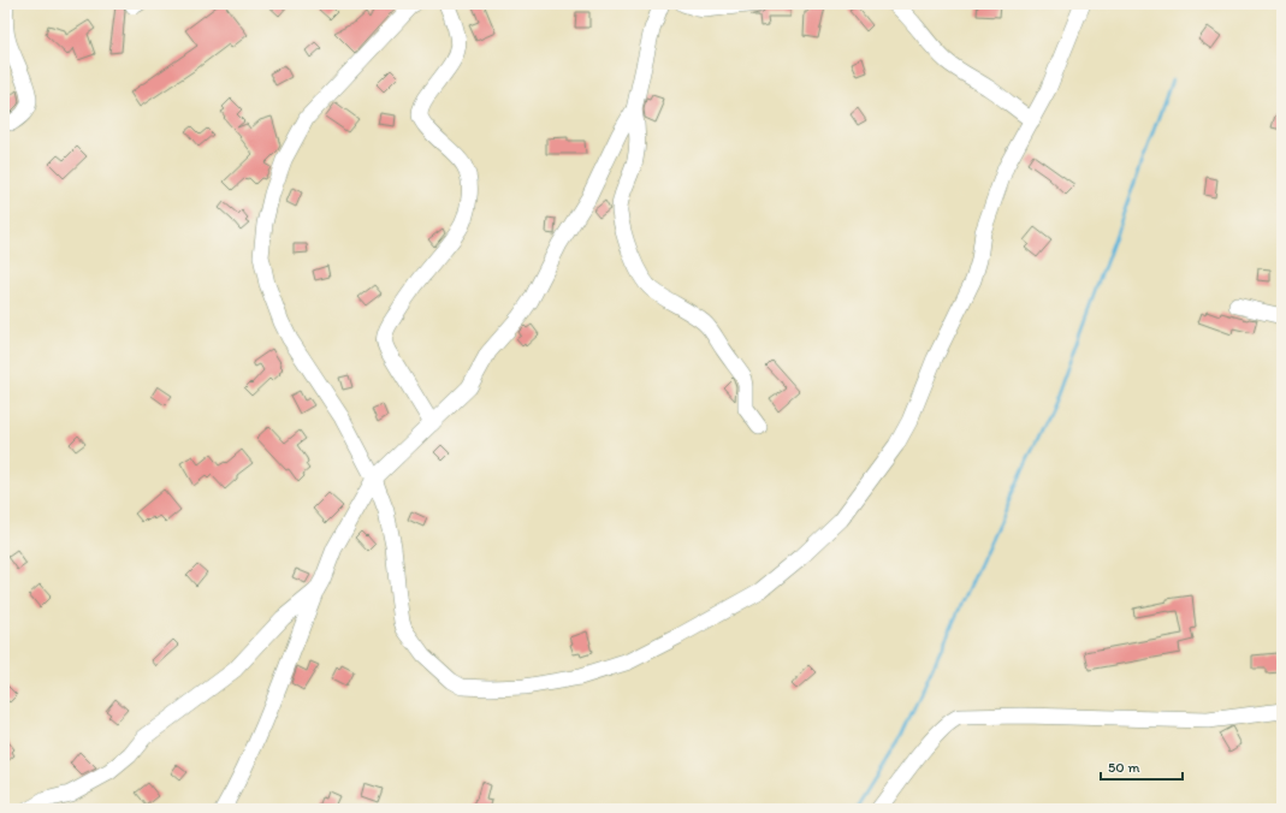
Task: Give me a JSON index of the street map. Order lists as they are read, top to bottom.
{
  "scale_bar": "50 m"
}
